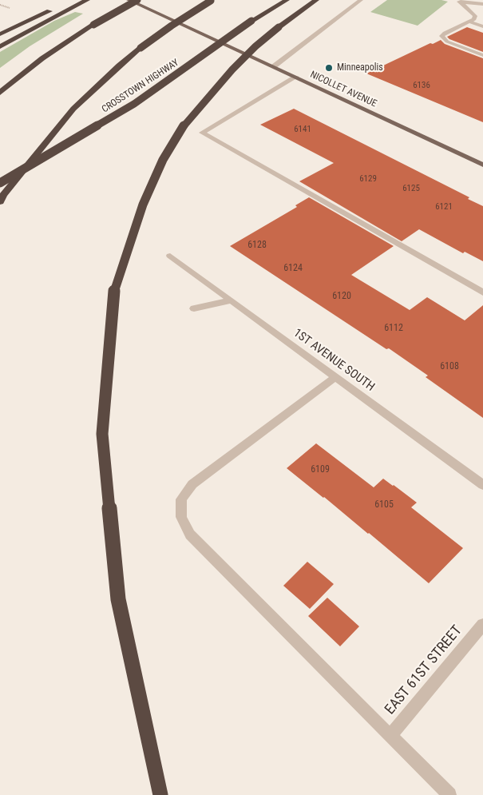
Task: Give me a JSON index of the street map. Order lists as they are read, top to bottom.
{
  "streets": {
    "highway": ["CROSSTOWN HIGHWAY"],
    "main road": ["NICOLLET AVENUE"],
    "street": ["1ST AVENUE SOUTH", "EAST 61ST STREET"]
  },
  "places": ["Minneapolis"],
  "house_numbers": [
    "6136",
    "6141",
    "6129",
    "6125",
    "6121",
    "6128",
    "6124",
    "6120",
    "6112",
    "6108",
    "6109",
    "6105"
  ]
}
